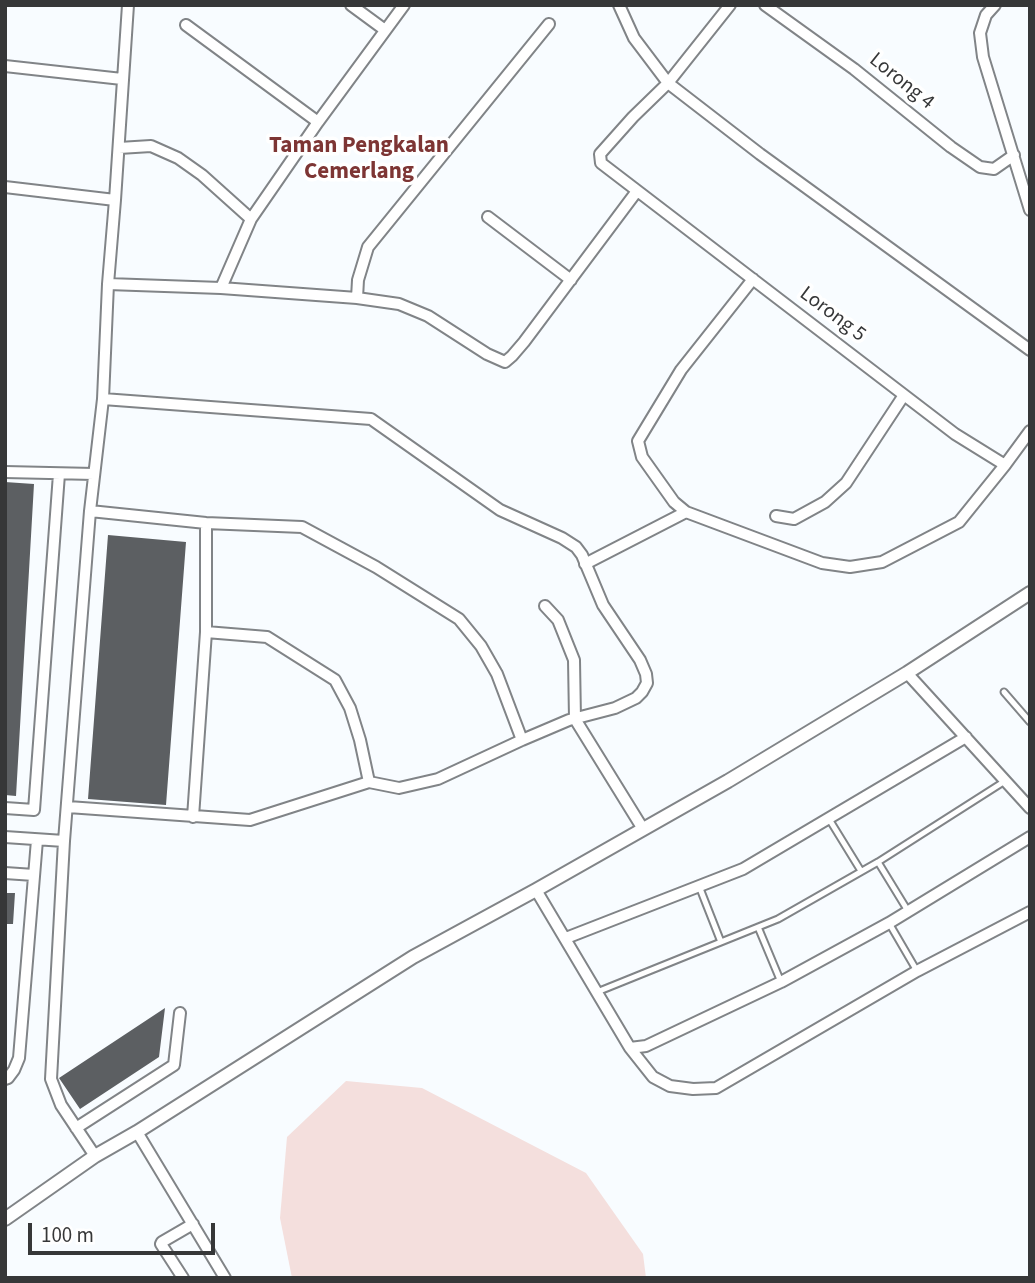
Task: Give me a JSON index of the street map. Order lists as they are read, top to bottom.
{
  "streets": {
    "street": ["Lorong 4", "Lorong 5"]
  },
  "districts": ["Taman Pengkalan Cemerlang"],
  "scale_bar": "100 m"
}
